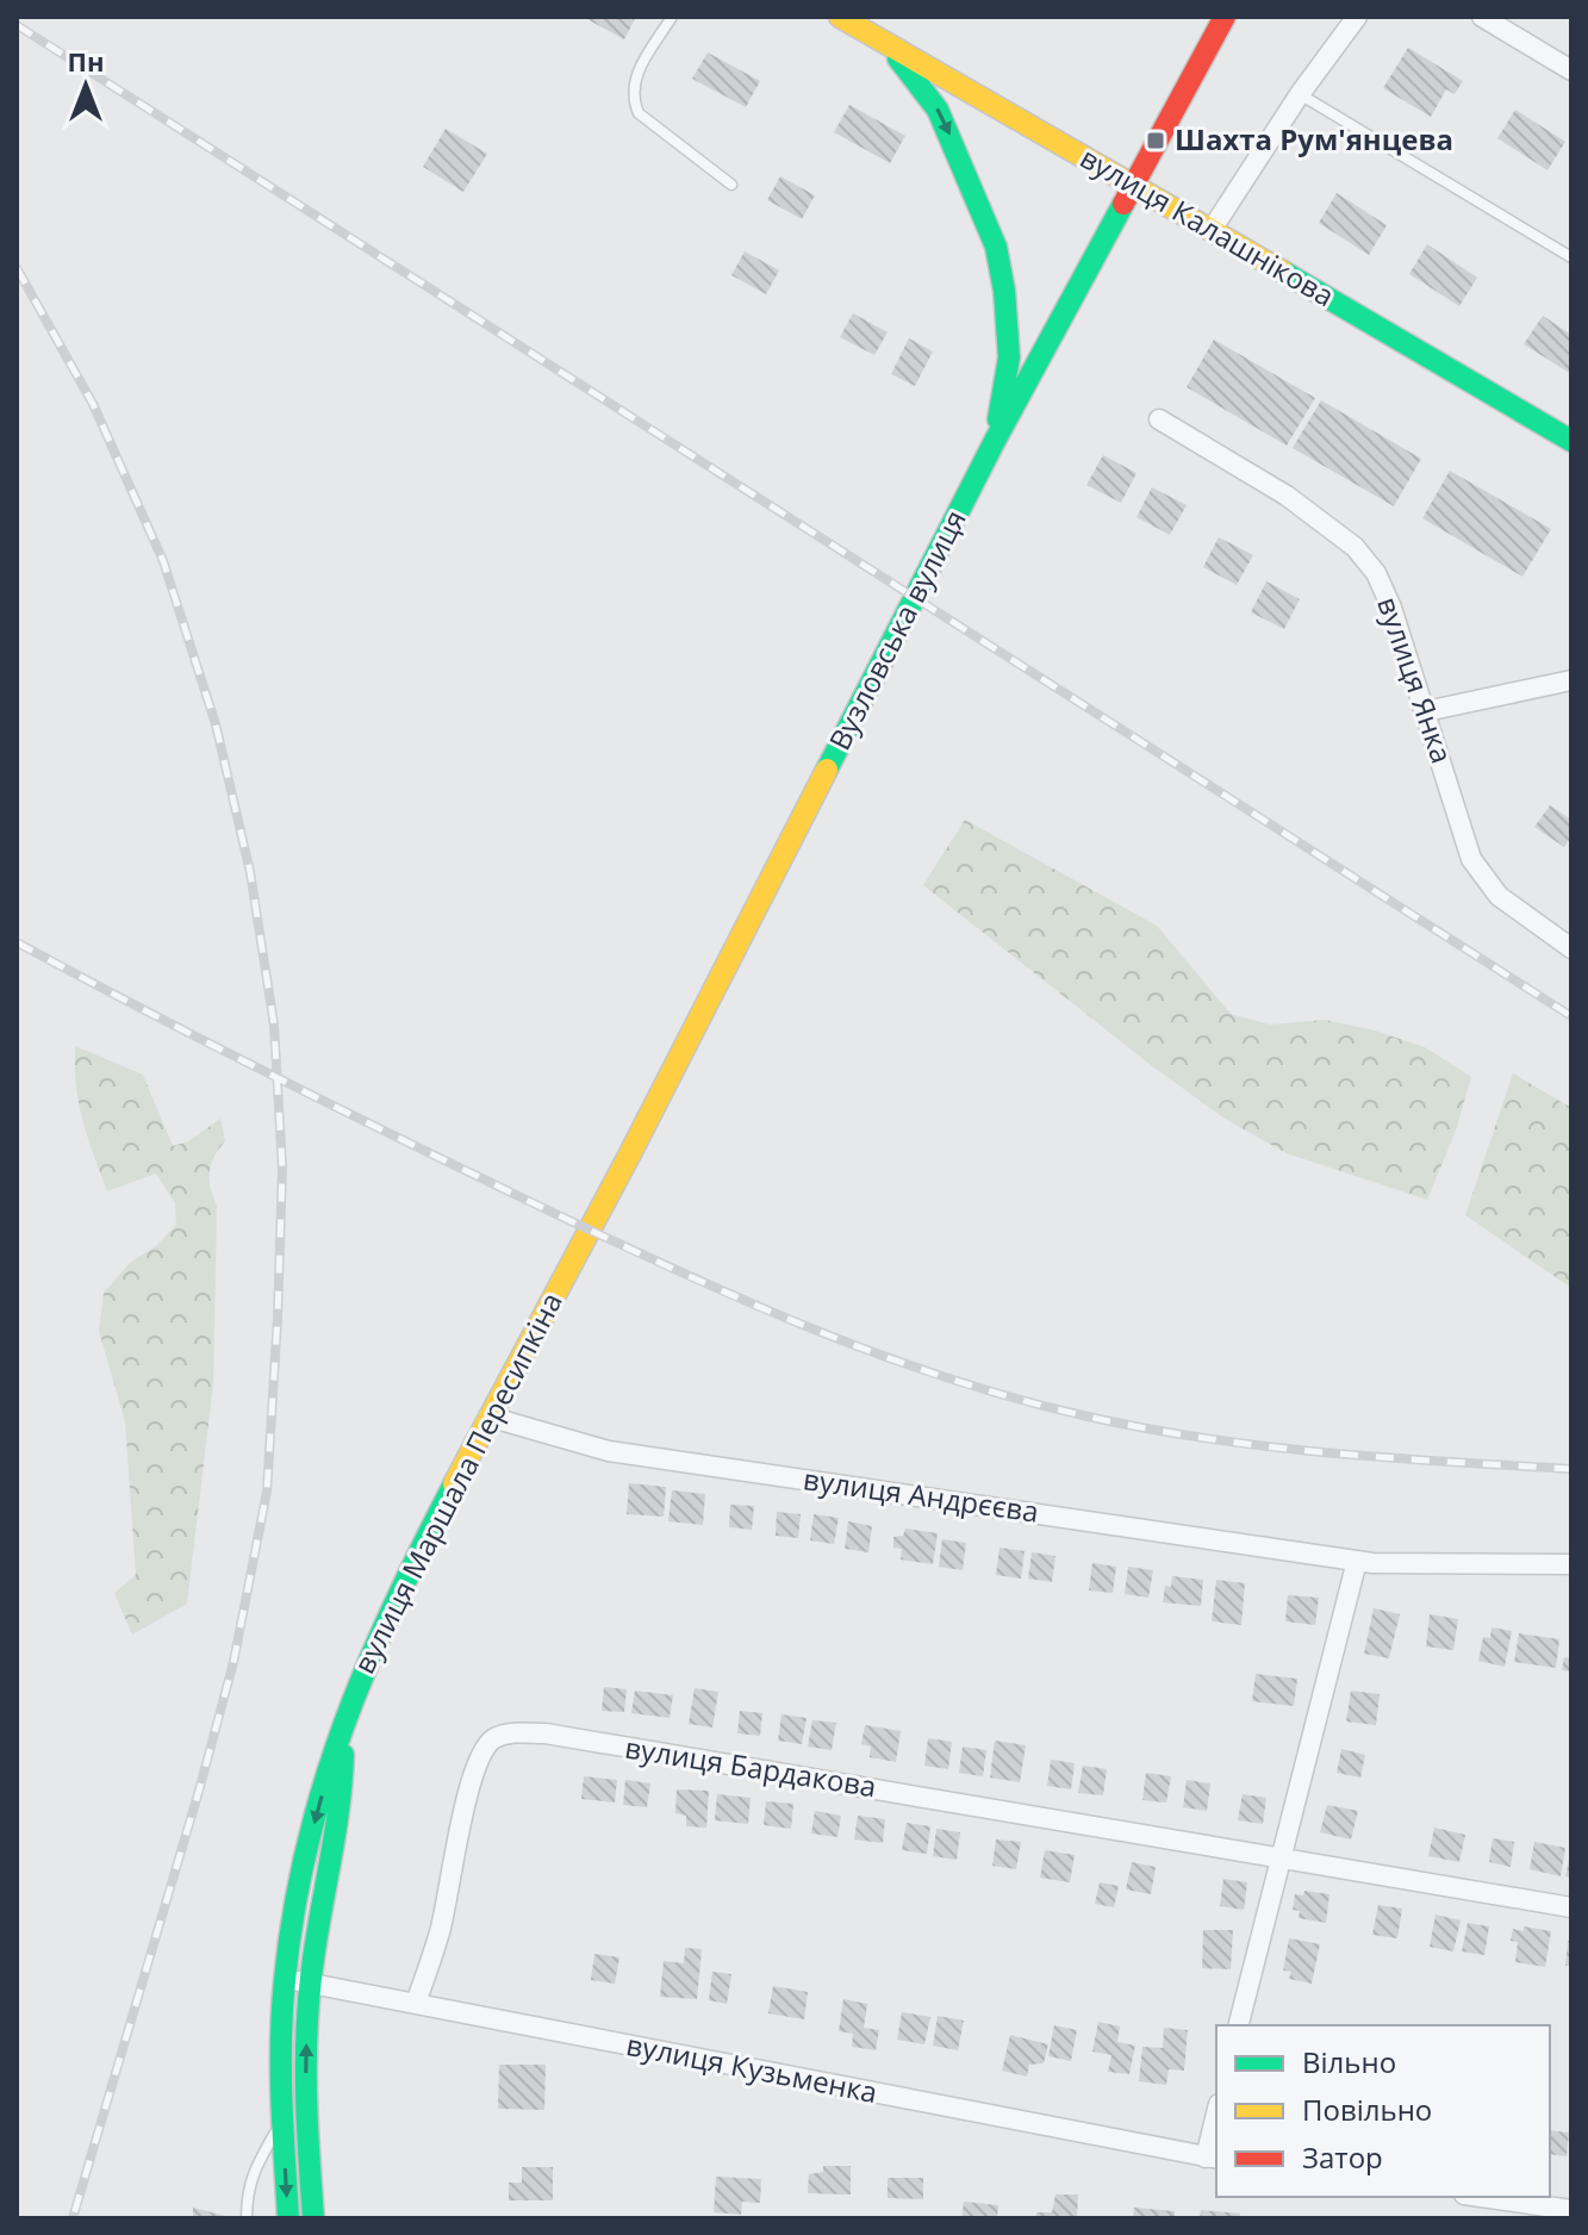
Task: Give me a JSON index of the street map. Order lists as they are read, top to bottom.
{
  "streets": {
    "main road": ["вулиця Калашнікова", "Вузловська вулиця", "вулиця Маршала Пересипкіна"],
    "street": [
      "вулиця Янка",
      "вулиця Андрєєва",
      "вулиця Бардакова",
      "вулиця Кузьменка"
    ]
  },
  "crossings": [
    ["вулиця Калашнікова", "Вузловська вулиця"],
    ["Вузловська вулиця", "вулиця Маршала Пересипкіна"],
    ["вулиця Маршала Пересипкіна", "вулиця Андрєєва"],
    ["вулиця Маршала Пересипкіна", "вулиця Кузьменка"],
    ["вулиця Бардакова", "вулиця Кузьменка"]
  ],
  "places": {
    "transit": ["Шахта Рум'янцева"]
  },
  "legend": ["Вільно", "Повільно", "Затор"],
  "north": "top"
}
